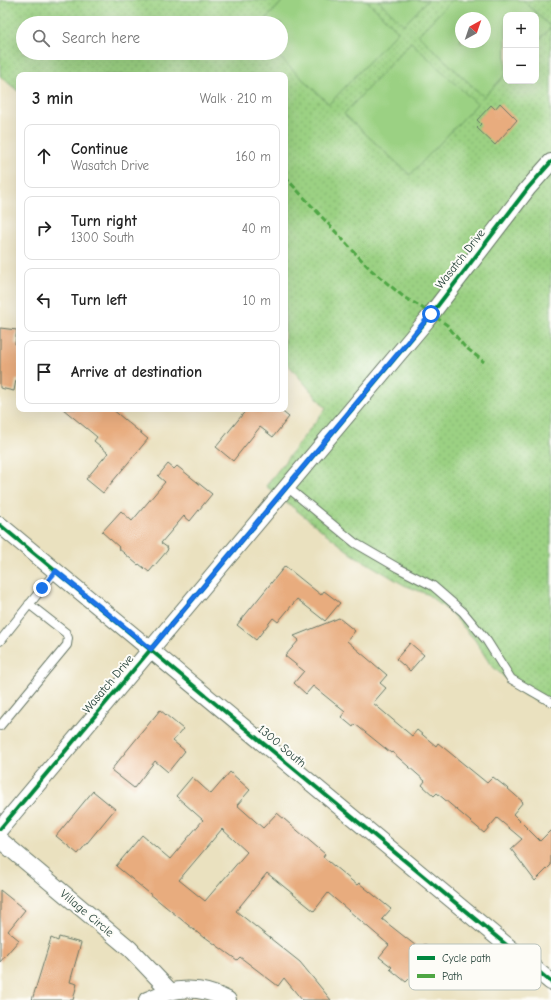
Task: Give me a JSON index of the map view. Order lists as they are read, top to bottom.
{
  "streets": {
    "street": ["Wasatch Drive", "1300 South", "Village Circle"]
  },
  "crossings": [
    ["Wasatch Drive", "1300 South"]
  ],
  "legend": ["Cycle path", "Path"],
  "north": "top right",
  "page": {
    "map_buttons": ["+", "−"],
    "search": "Search here",
    "heading": ["3 min", "Walk · 210 m"],
    "list": [
      ["Continue", "Wasatch Drive", "160 m"],
      ["Turn right", "1300 South", "40 m"],
      ["Turn left", "10 m"],
      "Arrive at destination"
    ]
  }
}
